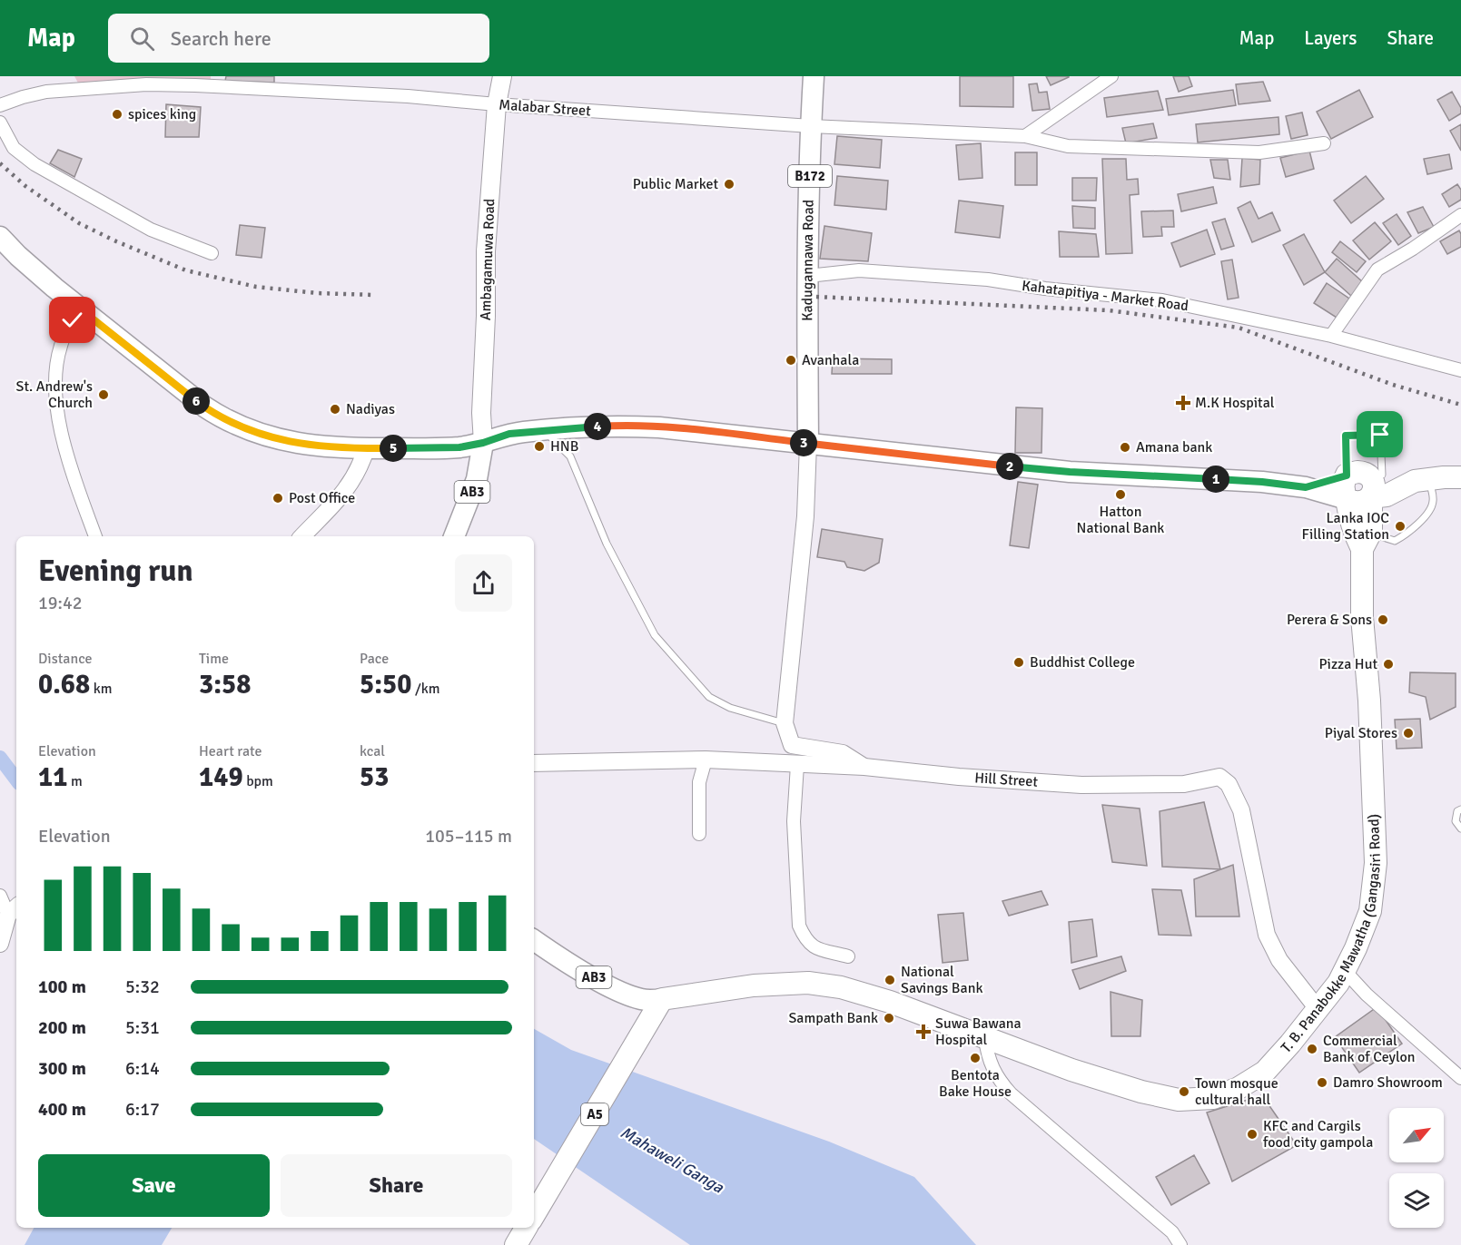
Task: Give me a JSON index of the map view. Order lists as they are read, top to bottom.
{
  "streets": {
    "highway": ["T. B. Panabokke Mawatha (Gangasiri Road)", "A5"],
    "main road": [
      "B172",
      "Ambagamuwa Road",
      "Kadugannawa Road",
      "AB3"
    ],
    "street": ["Malabar Street", "Kahatapitiya - Market Road", "Hill Street"]
  },
  "crossings": [
    ["Malabar Street", "Ambagamuwa Road"],
    ["Malabar Street", "Kadugannawa Road"],
    ["Ambagamuwa Road", "AB3"],
    ["Kadugannawa Road", "Kahatapitiya - Market Road"],
    ["AB3", "T. B. Panabokke Mawatha (Gangasiri Road)"],
    ["AB3", "A5"],
    ["Hill Street", "T. B. Panabokke Mawatha (Gangasiri Road)"],
    ["T. B. Panabokke Mawatha (Gangasiri Road)", "A5"]
  ],
  "water": ["Mahaweli Ganga"],
  "places": {
    "other": [
      "spices king",
      "Public Market",
      "Avanhala",
      "St. Andrew's Church",
      "Nadiyas",
      "HNB",
      "Amana bank",
      "Hatton National Bank",
      "Post Office",
      "Lanka IOC Filling Station",
      "Perera & Sons",
      "Buddhist College",
      "Pizza Hut",
      "Piyal Stores",
      "National Savings Bank",
      "Sampath Bank",
      "Commercial Bank of Ceylon",
      "Bentota Bake House",
      "Damro Showroom",
      "Town mosque cultural hall",
      "KFC and Cargils food city gampola"
    ],
    "health": ["M.K Hospital", "Suwa Bawana Hospital"]
  },
  "north": "top right",
  "page": {
    "header": "Map",
    "search": "Search here",
    "nav": ["Map", "Layers", "Share"],
    "pins": [
      "6",
      "4",
      "3",
      "5",
      "2",
      "1"
    ],
    "heading": ["Evening run", "19:42"],
    "stats": [
      ["Distance", "0.68 km"],
      ["Time", "3:58"],
      ["Pace", "5:50 /km"],
      ["Elevation", "11 m"],
      ["Heart rate", "149 bpm"],
      ["kcal", "53"]
    ],
    "chart": ["Elevation", "105–115 m"],
    "list": [
      {
        "name": "100 m",
        "note": "5:32"
      },
      {
        "name": "200 m",
        "note": "5:31"
      },
      {
        "name": "300 m",
        "note": "6:14"
      },
      {
        "name": "400 m",
        "note": "6:17"
      }
    ],
    "buttons": ["Save", "Share"]
  }
}
